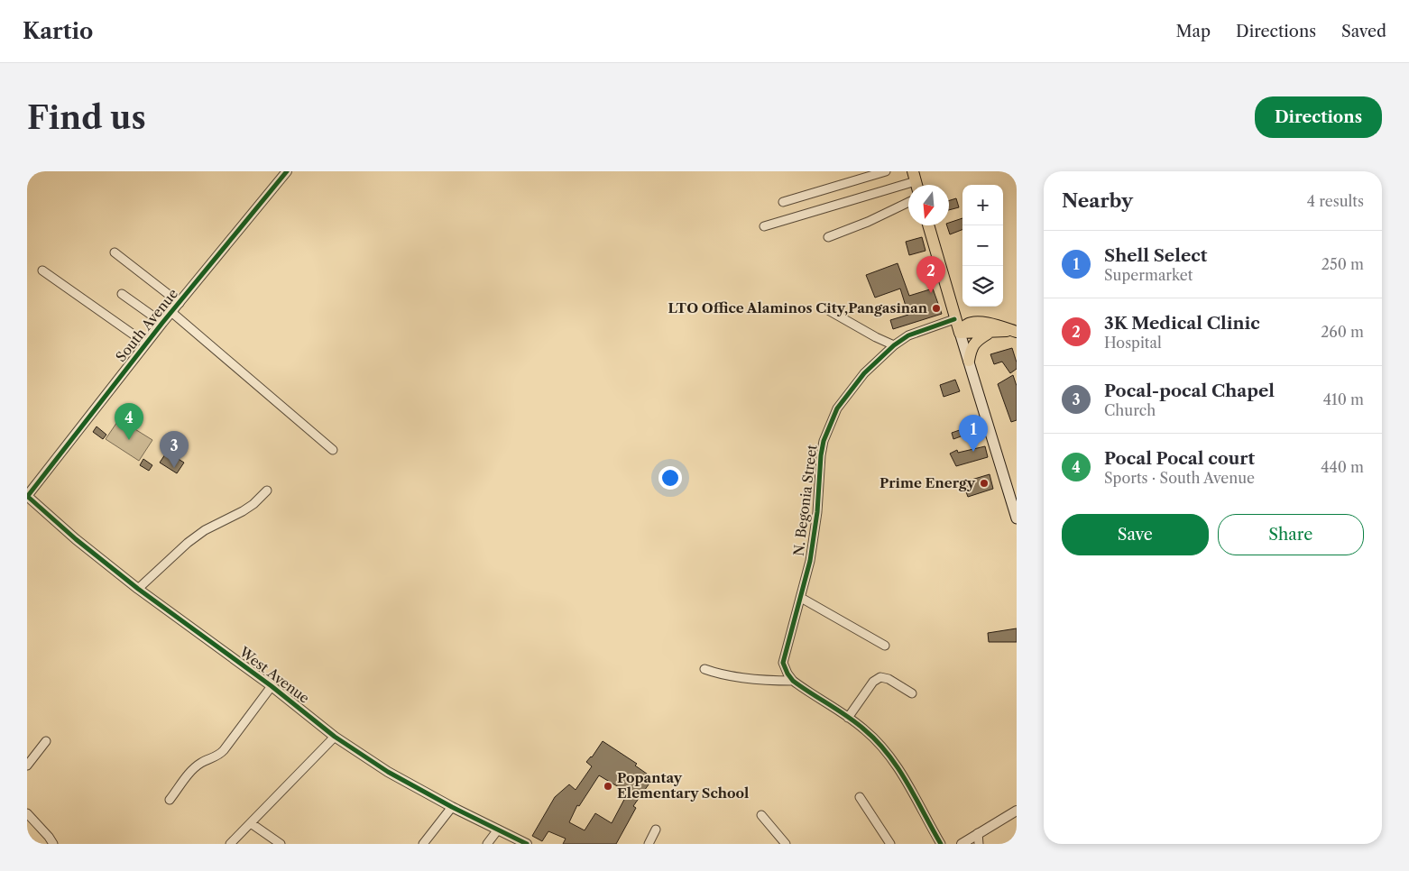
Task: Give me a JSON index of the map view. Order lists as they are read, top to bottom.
{
  "streets": {
    "street": ["South Avenue", "N. Begonia Street", "West Avenue"]
  },
  "crossings": [
    ["South Avenue", "West Avenue"]
  ],
  "places": ["LTO Office Alaminos City,Pangasinan", "Prime Energy", "Popantay Elementary School"],
  "north": "bottom",
  "page": {
    "header": "Kartio",
    "nav": ["Map", "Directions", "Saved"],
    "buttons": [
      "Directions",
      ["Save", "Share"]
    ],
    "title": "Find us",
    "heading": ["Nearby", "4 results"],
    "map_buttons": ["+", "−"],
    "list": [
      {
        "mark": "1",
        "name": "Shell Select",
        "note": "Supermarket",
        "value": "250 m"
      },
      {
        "mark": "2",
        "name": "3K Medical Clinic",
        "note": "Hospital",
        "value": "260 m"
      },
      {
        "mark": "3",
        "name": "Pocal-pocal Chapel",
        "note": "Church",
        "value": "410 m"
      },
      {
        "mark": "4",
        "name": "Pocal Pocal court",
        "note": "Sports · South Avenue",
        "value": "440 m"
      }
    ],
    "pins": [
      "2",
      "4",
      "1",
      "3"
    ]
  }
}
